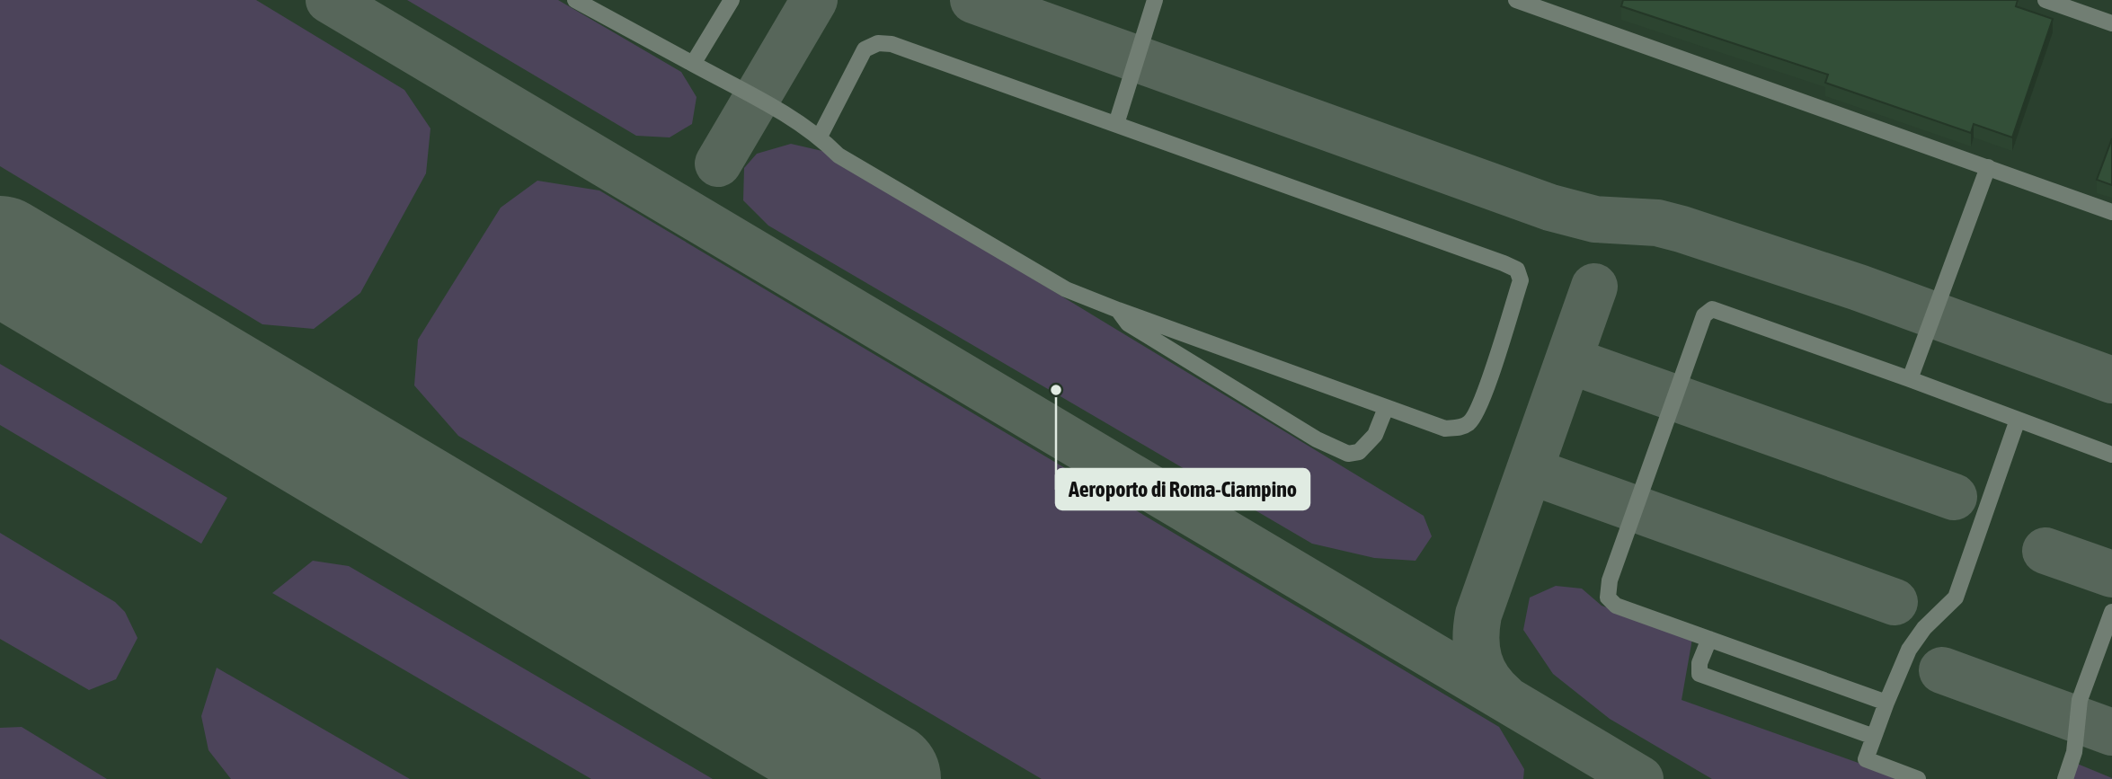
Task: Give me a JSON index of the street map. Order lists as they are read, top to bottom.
{
  "places": ["Aeroporto di Roma-Ciampino"]
}
